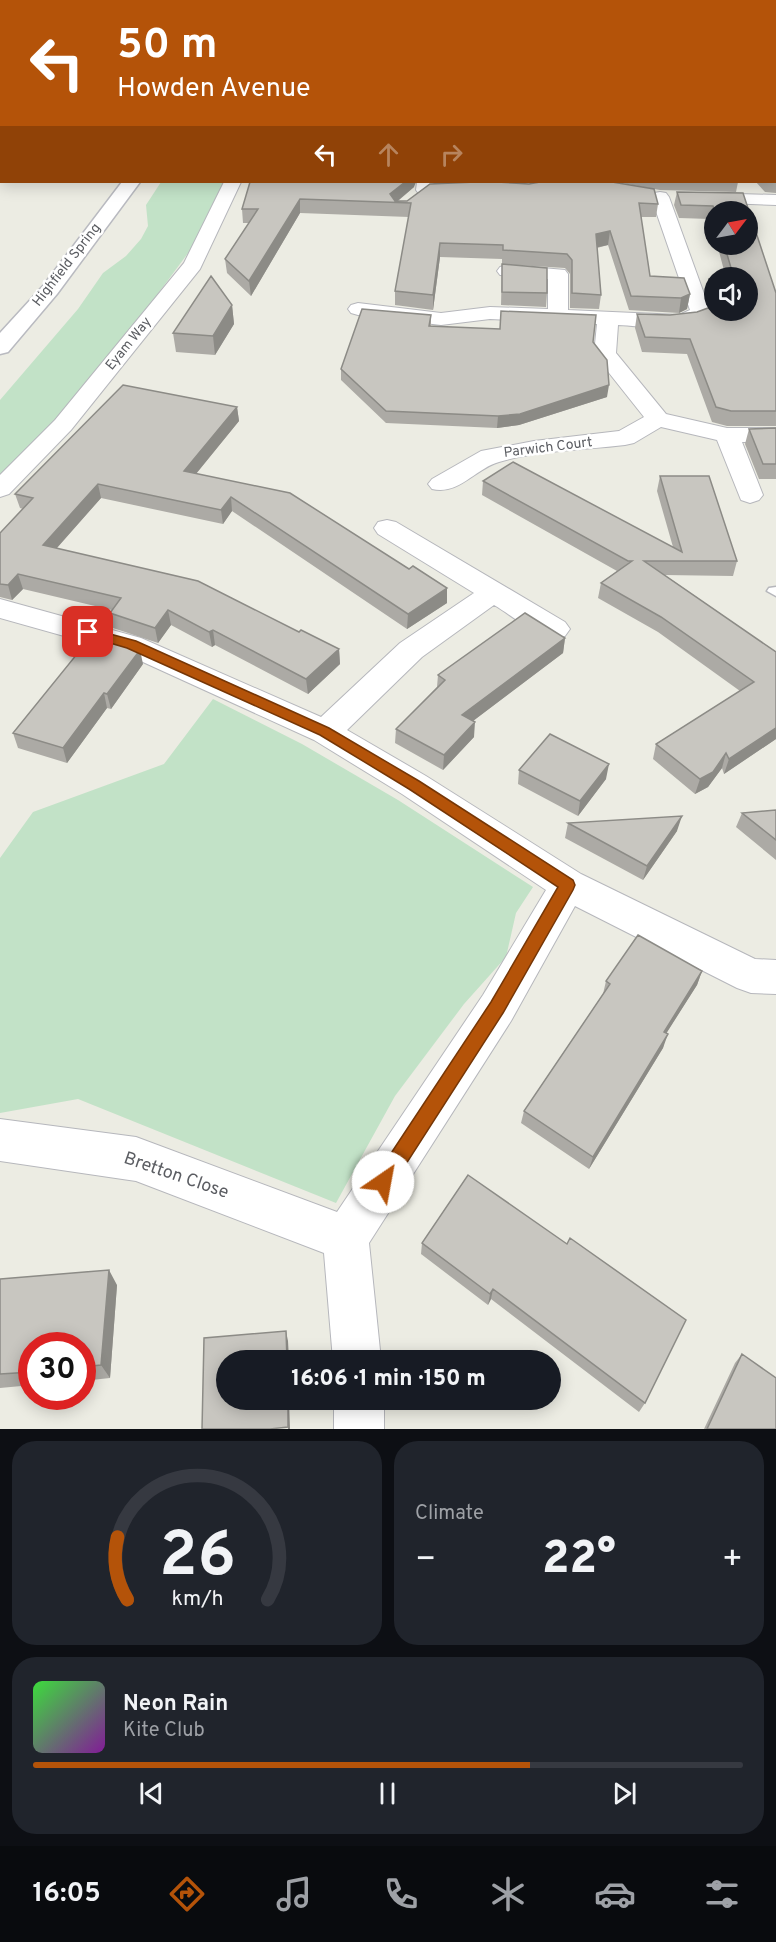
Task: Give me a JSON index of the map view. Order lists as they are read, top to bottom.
{
  "streets": {
    "main road": ["Highfield Spring"],
    "street": ["Eyam Way", "Parwich Court", "Bretton Close"]
  },
  "north": "top right",
  "page": {
    "turn": ["50 m", "Howden Avenue"],
    "limit": "30",
    "trip": "16:06 · 1 min · 150 m",
    "tile": "Climate",
    "heat": ["−", "22°", "+"],
    "song": ["Neon Rain", "Kite Club"],
    "tabs": "16:05",
    "gauge": ["26", "km/h"]
  }
}
